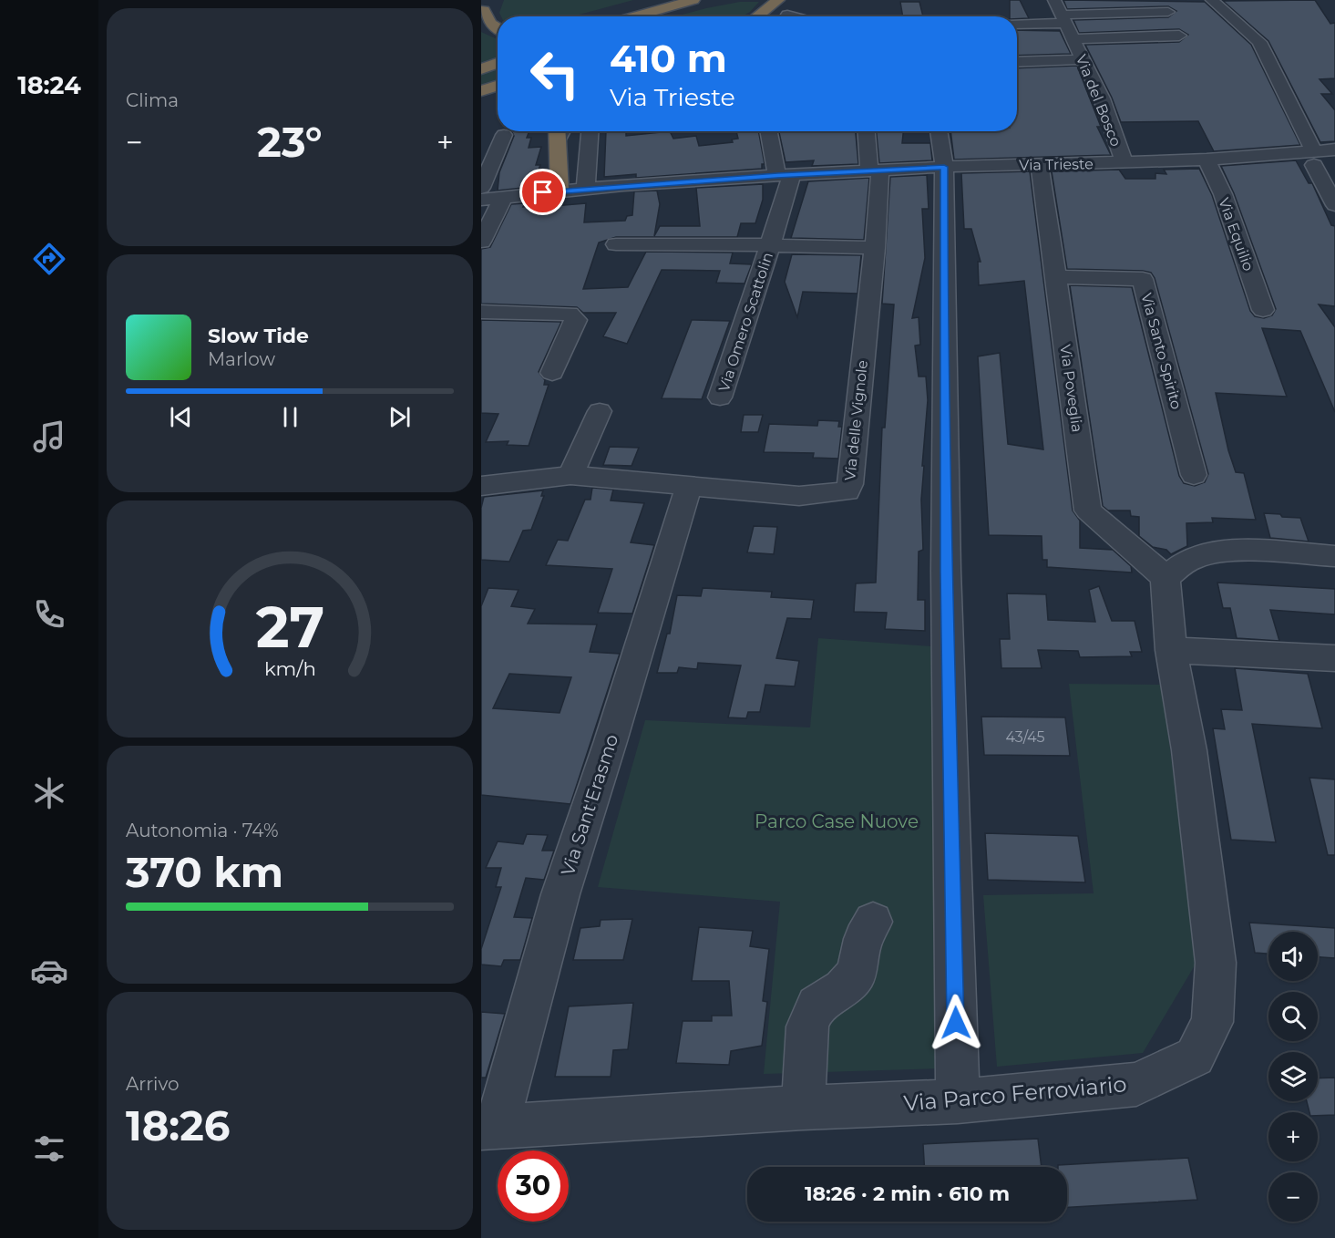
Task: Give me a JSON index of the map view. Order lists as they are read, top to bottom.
{
  "streets": {
    "street": [
      "Via del Bosco",
      "Via Trieste",
      "Via Equilio",
      "Via Omero Scattolin",
      "Via Santo Spirito",
      "Via Poveglia",
      "Via delle Vignole",
      "Via Sant'Erasmo",
      "Via Parco Ferroviario"
    ]
  },
  "crossings": [
    ["Via del Bosco", "Via Trieste"],
    ["Via Trieste", "Via Equilio"],
    ["Via Trieste", "Via Omero Scattolin"],
    ["Via Trieste", "Via Poveglia"],
    ["Via Trieste", "Via delle Vignole"],
    ["Via Omero Scattolin", "Via delle Vignole"],
    ["Via Santo Spirito", "Via Poveglia"],
    ["Via Poveglia", "Via Parco Ferroviario"],
    ["Via delle Vignole", "Via Sant'Erasmo"],
    ["Via Sant'Erasmo", "Via Parco Ferroviario"]
  ],
  "parks": ["Parco Case Nuove"],
  "house_numbers": ["43/45"],
  "page": {
    "tabs": "18:24",
    "tile": [
      "Clima",
      ["Autonomia · 74%", "370 km"],
      ["Arrivo", "18:26"]
    ],
    "turn": ["410 m", "Via Trieste"],
    "heat": ["−", "23°", "+"],
    "song": ["Slow Tide", "Marlow"],
    "map_buttons": ["+", "−"],
    "limit": "30",
    "trip": "18:26 · 2 min · 610 m",
    "gauge": ["27", "km/h"]
  }
}
